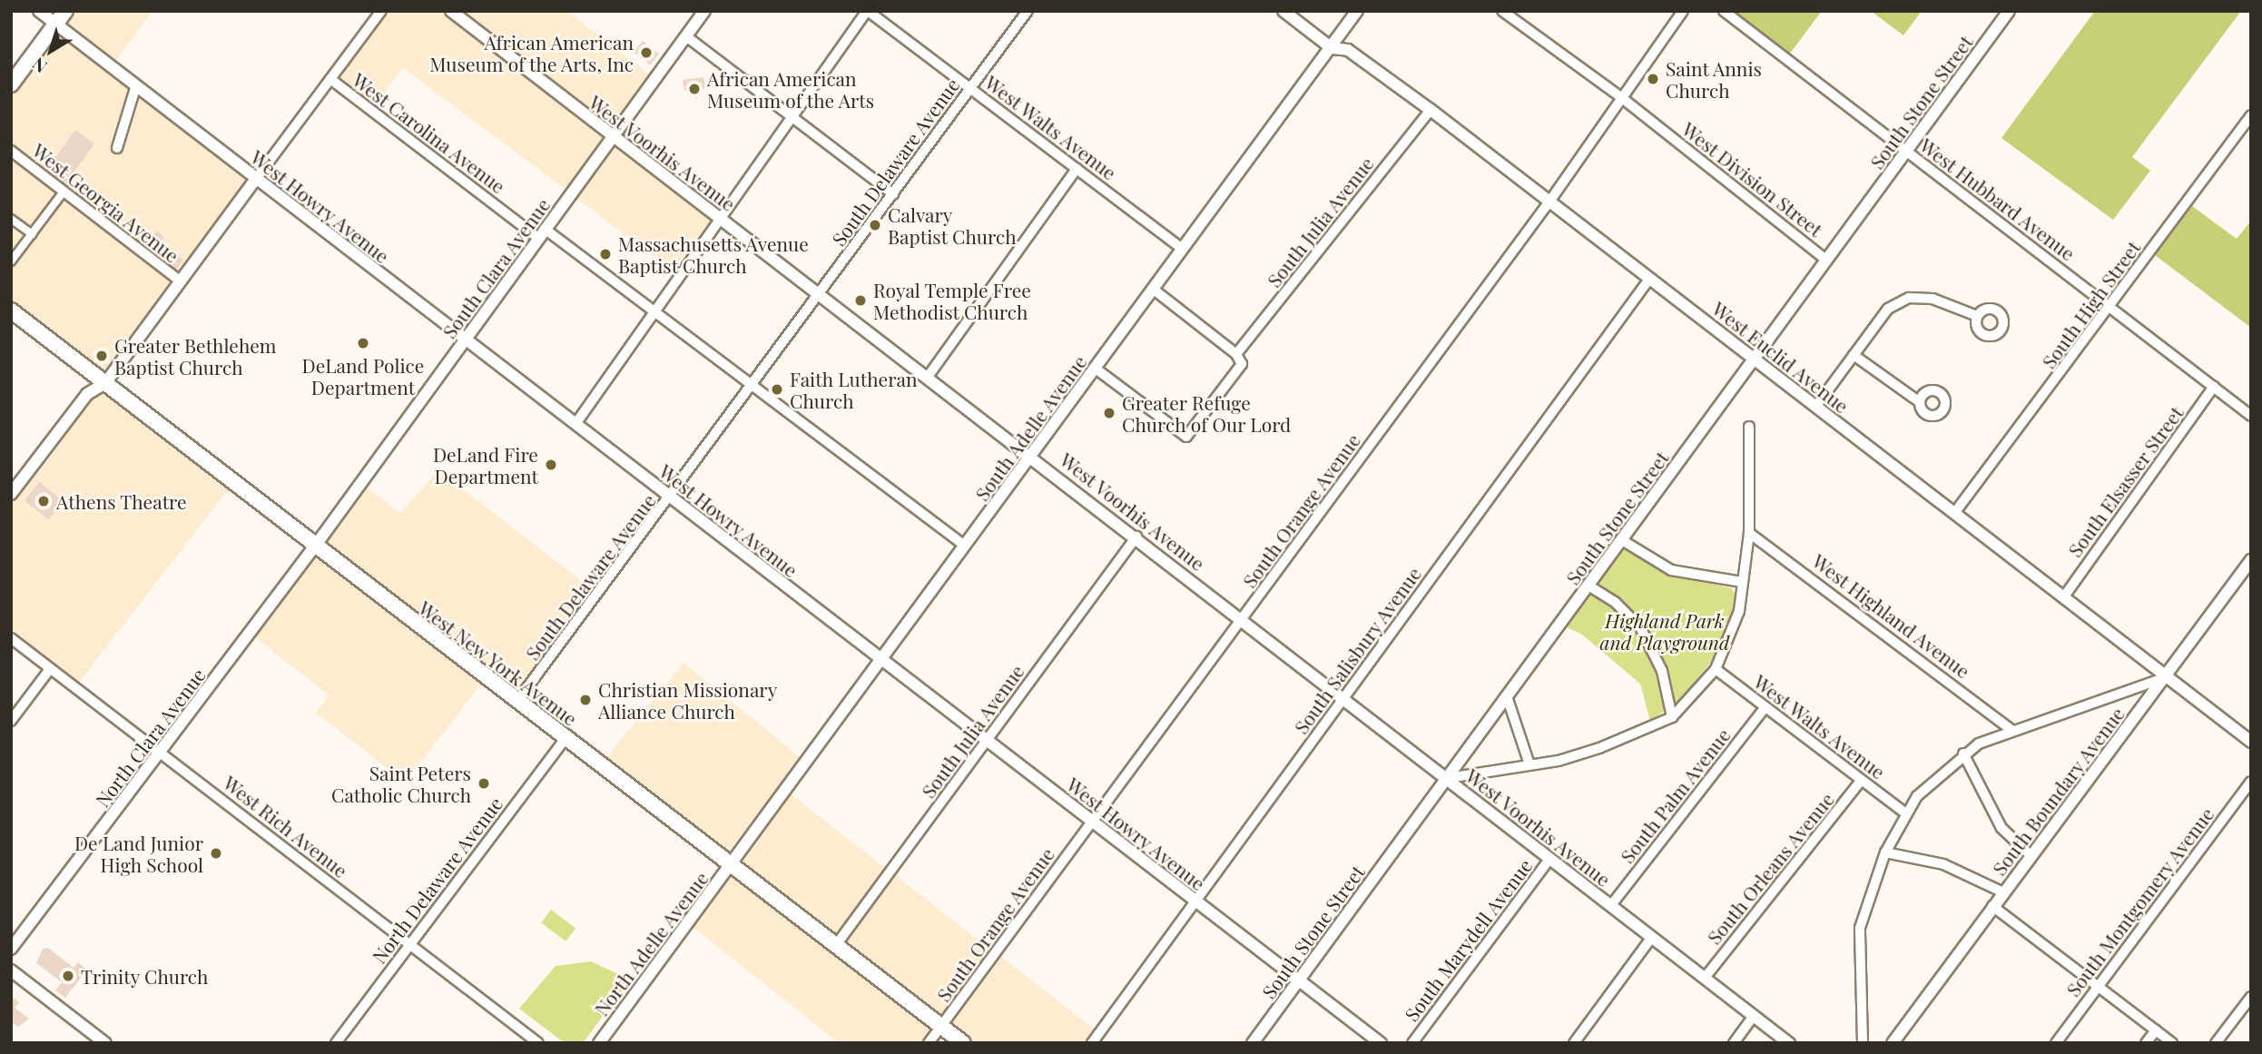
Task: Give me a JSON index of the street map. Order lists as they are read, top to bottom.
{
  "streets": {
    "main road": ["West New York Avenue"],
    "street": [
      "South Stone Street",
      "West Walts Avenue",
      "West Carolina Avenue",
      "West Voorhis Avenue",
      "South Delaware Avenue",
      "West Division Street",
      "West Hubbard Avenue",
      "West Georgia Avenue",
      "West Howry Avenue",
      "South Julia Avenue",
      "South Clara Avenue",
      "South High Street",
      "West Euclid Avenue",
      "South Adelle Avenue",
      "South Elsasser Street",
      "South Orange Avenue",
      "West Highland Avenue",
      "South Salisbury Avenue",
      "North Clara Avenue",
      "South Boundary Avenue",
      "South Palm Avenue",
      "West Rich Avenue",
      "South Orleans Avenue",
      "North Delaware Avenue",
      "South Montgomery Avenue",
      "South Marydell Avenue",
      "North Adelle Avenue"
    ]
  },
  "crossings": [
    ["South Stone Street", "West Voorhis Avenue"],
    ["South Stone Street", "West Division Street"],
    ["South Stone Street", "West Hubbard Avenue"],
    ["South Stone Street", "West Howry Avenue"],
    ["South Stone Street", "West Euclid Avenue"],
    ["West Walts Avenue", "South Delaware Avenue"],
    ["West Walts Avenue", "South Adelle Avenue"],
    ["West Walts Avenue", "South Palm Avenue"],
    ["West Walts Avenue", "South Orleans Avenue"],
    ["West Carolina Avenue", "South Delaware Avenue"],
    ["West Carolina Avenue", "South Clara Avenue"],
    ["West Carolina Avenue", "South Adelle Avenue"],
    ["West Voorhis Avenue", "South Delaware Avenue"],
    ["West Voorhis Avenue", "South Julia Avenue"],
    ["West Voorhis Avenue", "South Clara Avenue"],
    ["West Voorhis Avenue", "South Adelle Avenue"],
    ["West Voorhis Avenue", "South Orange Avenue"],
    ["West Voorhis Avenue", "South Salisbury Avenue"],
    ["West Voorhis Avenue", "South Palm Avenue"],
    ["West Voorhis Avenue", "South Orleans Avenue"],
    ["West Voorhis Avenue", "South Marydell Avenue"],
    ["South Delaware Avenue", "West Howry Avenue"],
    ["South Delaware Avenue", "West New York Avenue"],
    ["West Division Street", "South Orange Avenue"],
    ["West Hubbard Avenue", "South High Street"],
    ["West Hubbard Avenue", "South Elsasser Street"],
    ["West Howry Avenue", "South Julia Avenue"],
    ["West Howry Avenue", "South Clara Avenue"],
    ["West Howry Avenue", "South Adelle Avenue"],
    ["West Howry Avenue", "South Orange Avenue"],
    ["West Howry Avenue", "South Salisbury Avenue"],
    ["South Julia Avenue", "West Euclid Avenue"],
    ["South Julia Avenue", "West New York Avenue"],
    ["South Clara Avenue", "West New York Avenue"],
    ["South Clara Avenue", "North Clara Avenue"],
    ["South High Street", "West Euclid Avenue"],
    ["West Euclid Avenue", "South Adelle Avenue"],
    ["West Euclid Avenue", "South Elsasser Street"],
    ["West Euclid Avenue", "South Orange Avenue"],
    ["West Euclid Avenue", "South Salisbury Avenue"],
    ["West Euclid Avenue", "South Boundary Avenue"],
    ["South Adelle Avenue", "West New York Avenue"],
    ["South Adelle Avenue", "North Adelle Avenue"],
    ["South Orange Avenue", "West New York Avenue"],
    ["West New York Avenue", "North Clara Avenue"],
    ["West New York Avenue", "North Delaware Avenue"],
    ["West New York Avenue", "North Adelle Avenue"],
    ["North Clara Avenue", "West Rich Avenue"],
    ["West Rich Avenue", "North Delaware Avenue"]
  ],
  "parks": ["Highland Park and Playground"],
  "places": [
    "African American Museum of the Arts, Inc",
    "Saint Annis Church",
    "African American Museum of the Arts",
    "Calvary Baptist Church",
    "Massachusetts Avenue Baptist Church",
    "Royal Temple Free Methodist Church",
    "DeLand Police Department",
    "Greater Bethlehem Baptist Church",
    "Faith Lutheran Church",
    "Greater Refuge Church of Our Lord",
    "DeLand Fire Department",
    "Athens Theatre",
    "Christian Missionary Alliance Church",
    "Saint Peters Catholic Church",
    "De Land Junior High School",
    "Trinity Church"
  ],
  "north": "bottom left"
}
